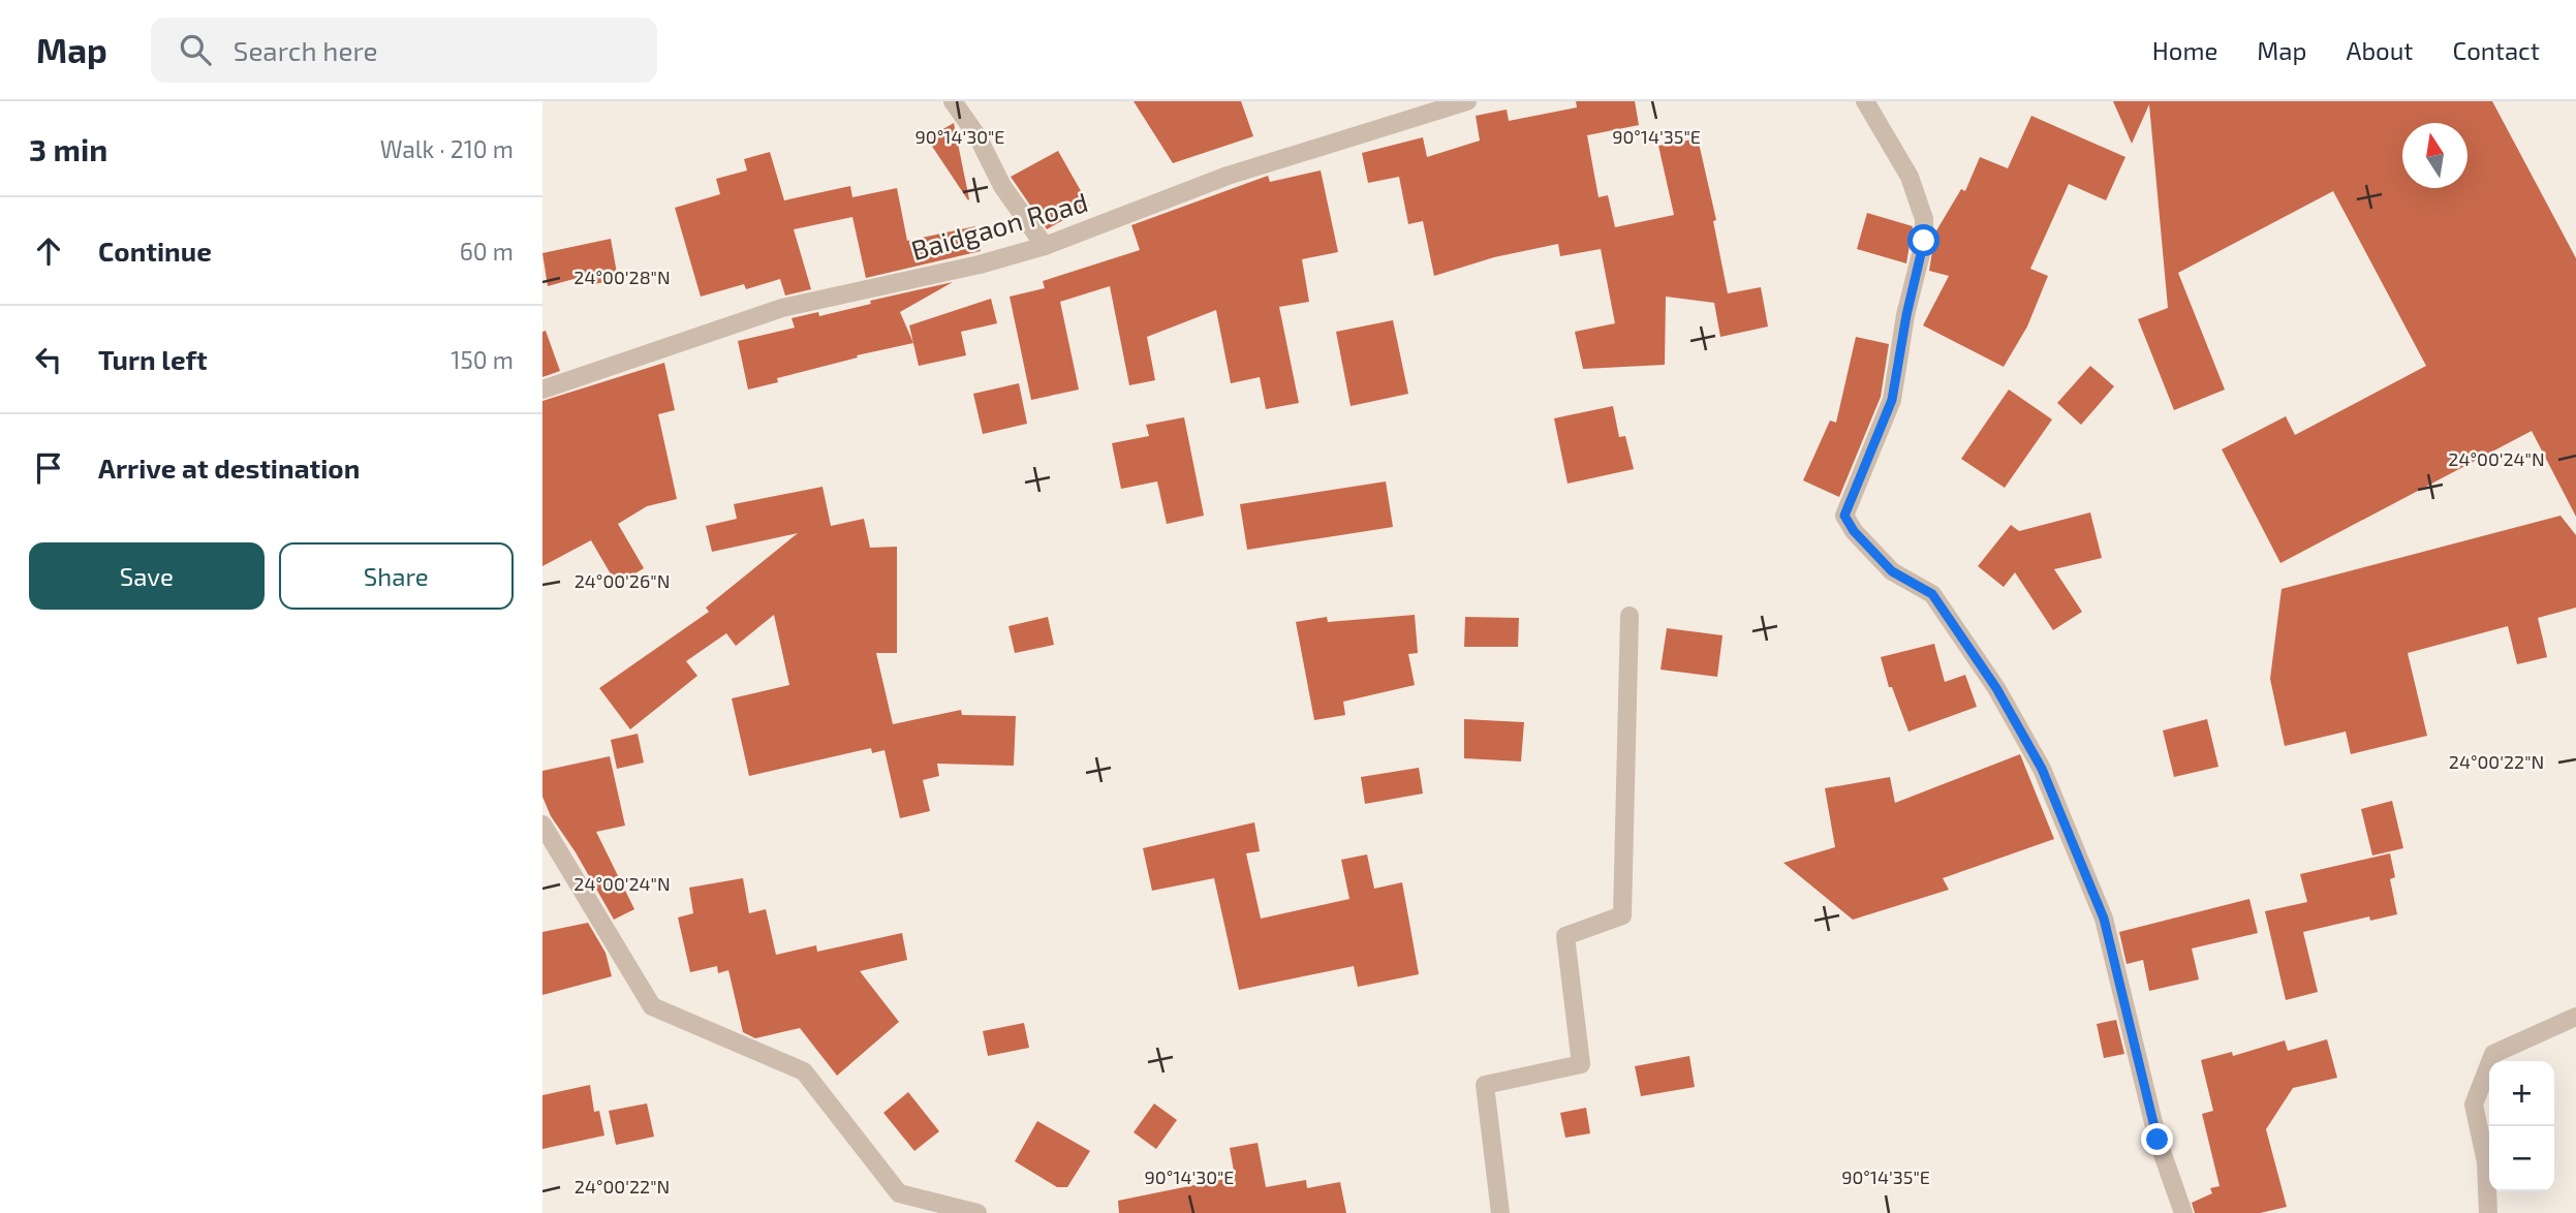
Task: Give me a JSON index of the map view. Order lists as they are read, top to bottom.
{
  "streets": {
    "street": ["Baidgaon Road"]
  },
  "north": "top",
  "page": {
    "header": "Map",
    "search": "Search here",
    "nav": [
      "Home",
      "Map",
      "About",
      "Contact"
    ],
    "heading": ["3 min", "Walk · 210 m"],
    "list": [
      ["Continue", "60 m"],
      ["Turn left", "150 m"],
      "Arrive at destination"
    ],
    "buttons": ["Save", "Share"],
    "map_buttons": ["+", "−"]
  },
  "coordinates": [
    "90°14'30\"E",
    "90°14'35\"E",
    "24°00'28\"N",
    "24°00'24\"N",
    "24°00'26\"N",
    "24°00'22\"N"
  ]
}
